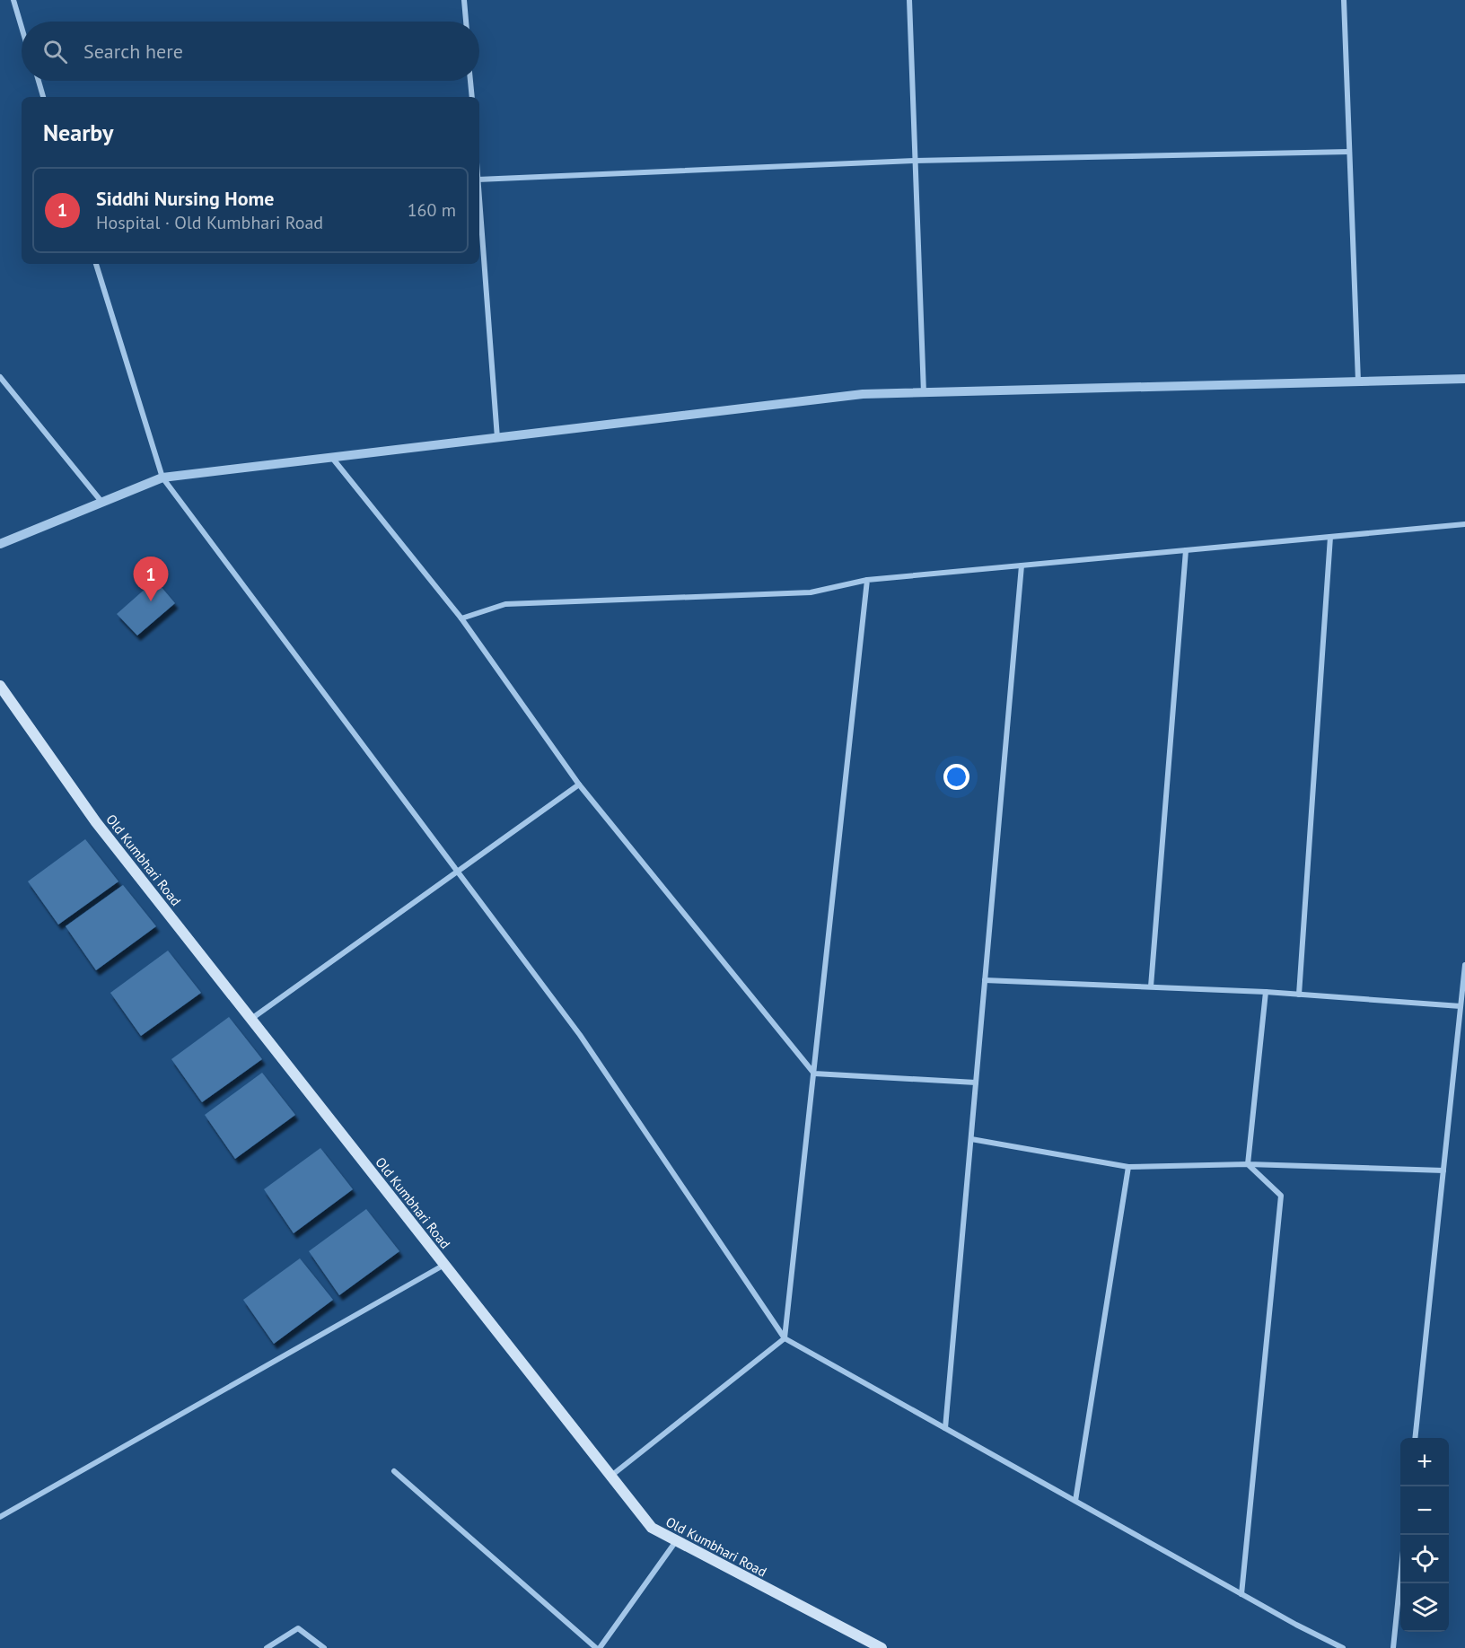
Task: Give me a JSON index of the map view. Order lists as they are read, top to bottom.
{
  "streets": {
    "main road": ["Old Kumbhari Road"]
  },
  "page": {
    "search": "Search here",
    "heading": "Nearby",
    "list": [
      {
        "mark": "1",
        "name": "Siddhi Nursing Home",
        "note": "Hospital · Old Kumbhari Road",
        "value": "160 m"
      }
    ],
    "pins": "1",
    "map_buttons": ["+", "−"]
  }
}
